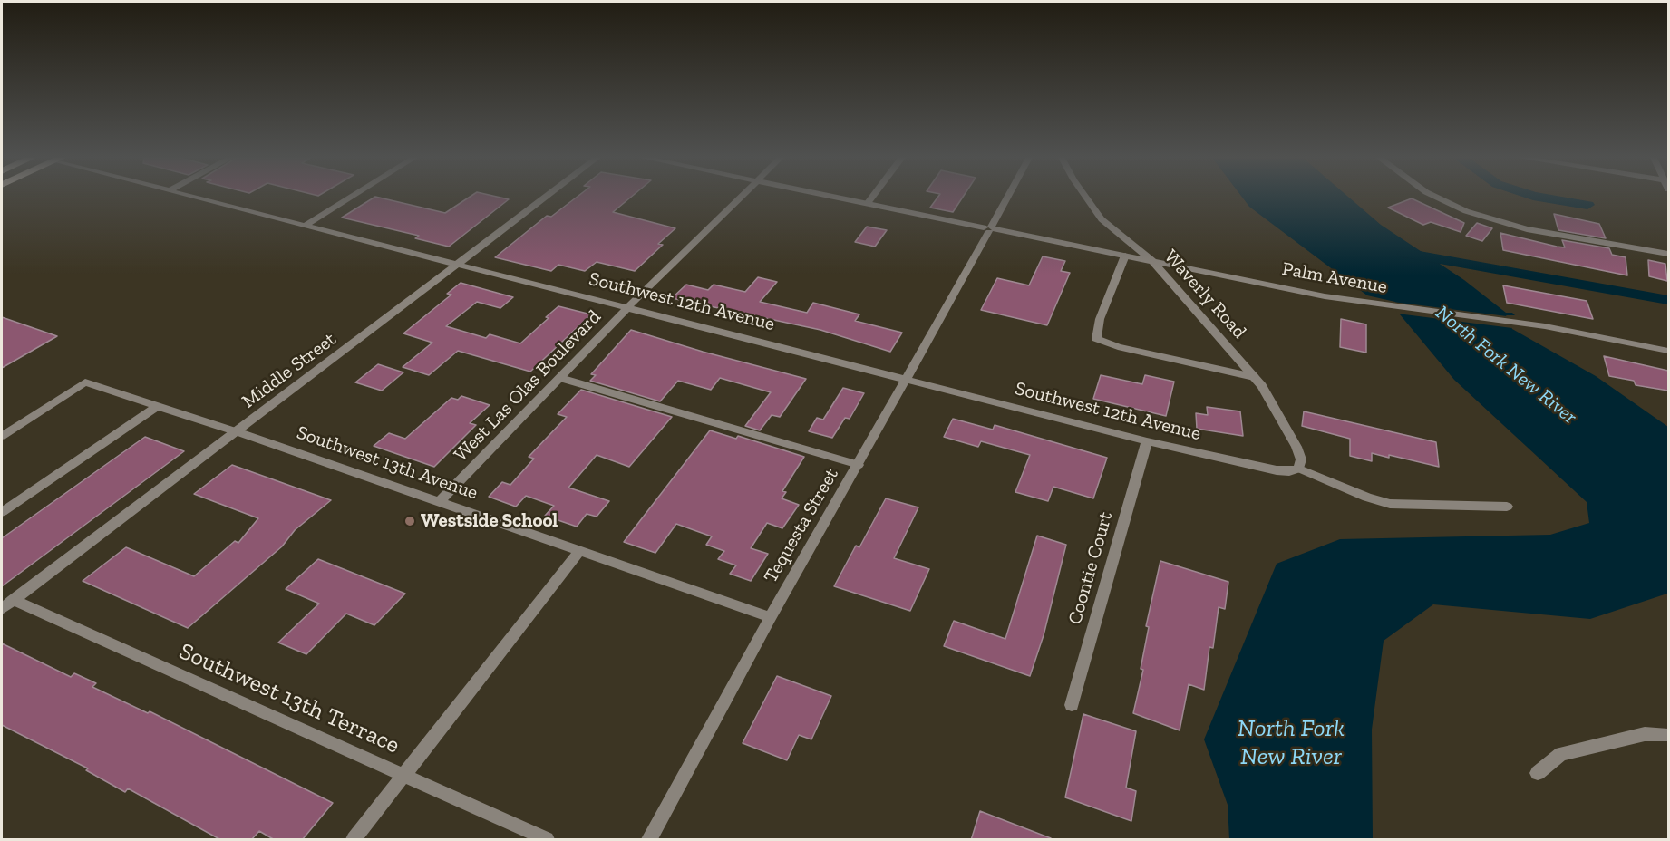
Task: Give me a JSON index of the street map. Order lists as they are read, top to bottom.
{
  "streets": {
    "street": [
      "Palm Avenue",
      "Waverly Road",
      "Southwest 12th Avenue",
      "Middle Street",
      "West Las Olas Boulevard",
      "Southwest 13th Avenue",
      "Tequesta Street",
      "Coontie Court",
      "Southwest 13th Terrace"
    ]
  },
  "crossings": [
    ["Palm Avenue", "Waverly Road"],
    ["Palm Avenue", "Tequesta Street"],
    ["Waverly Road", "Southwest 12th Avenue"],
    ["Southwest 12th Avenue", "Middle Street"],
    ["Southwest 12th Avenue", "West Las Olas Boulevard"],
    ["Southwest 12th Avenue", "Tequesta Street"],
    ["Southwest 12th Avenue", "Coontie Court"],
    ["Middle Street", "Southwest 13th Avenue"],
    ["Middle Street", "Southwest 13th Terrace"],
    ["West Las Olas Boulevard", "Southwest 13th Avenue"],
    ["Southwest 13th Avenue", "Tequesta Street"]
  ],
  "water": ["North Fork New River"],
  "places": ["Westside School"]
}
